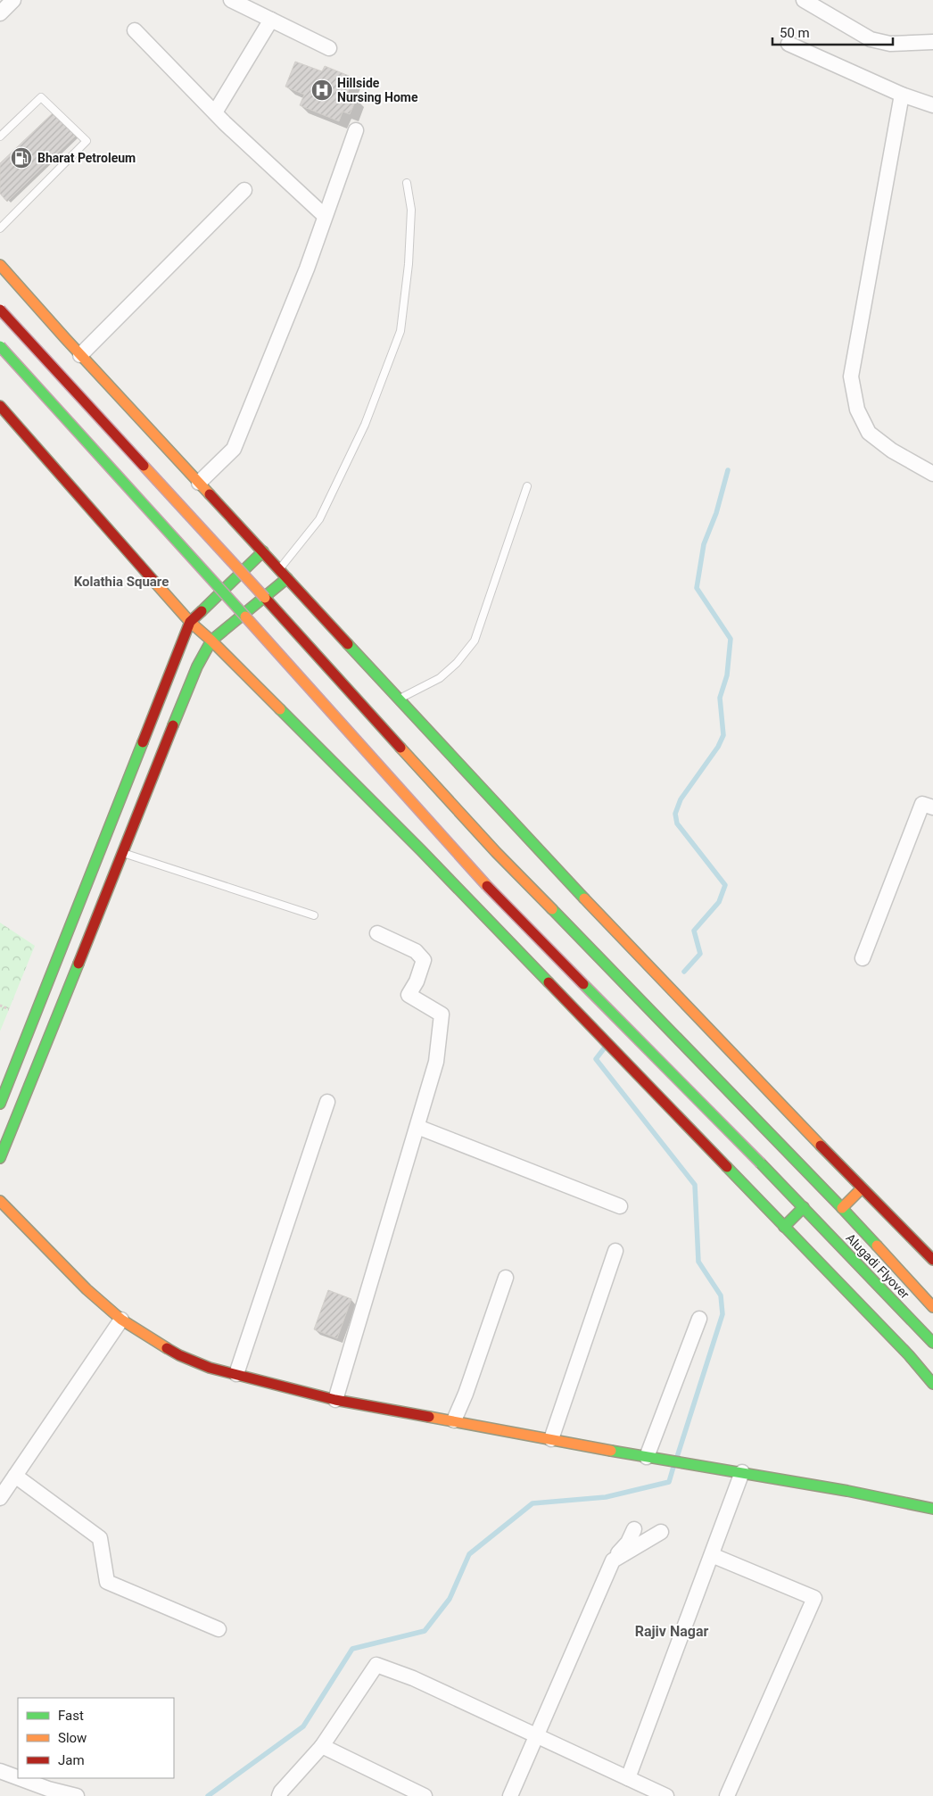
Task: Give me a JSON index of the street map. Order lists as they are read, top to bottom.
{
  "streets": {
    "main road": ["Alugadi Flyover"]
  },
  "districts": ["Kolathia Square", "Rajiv Nagar"],
  "places": {
    "hospital": ["Hillside Nursing Home"],
    "fuel station": ["Bharat Petroleum"]
  },
  "legend": ["Fast", "Slow", "Jam"],
  "scale_bar": "50 m"
}
